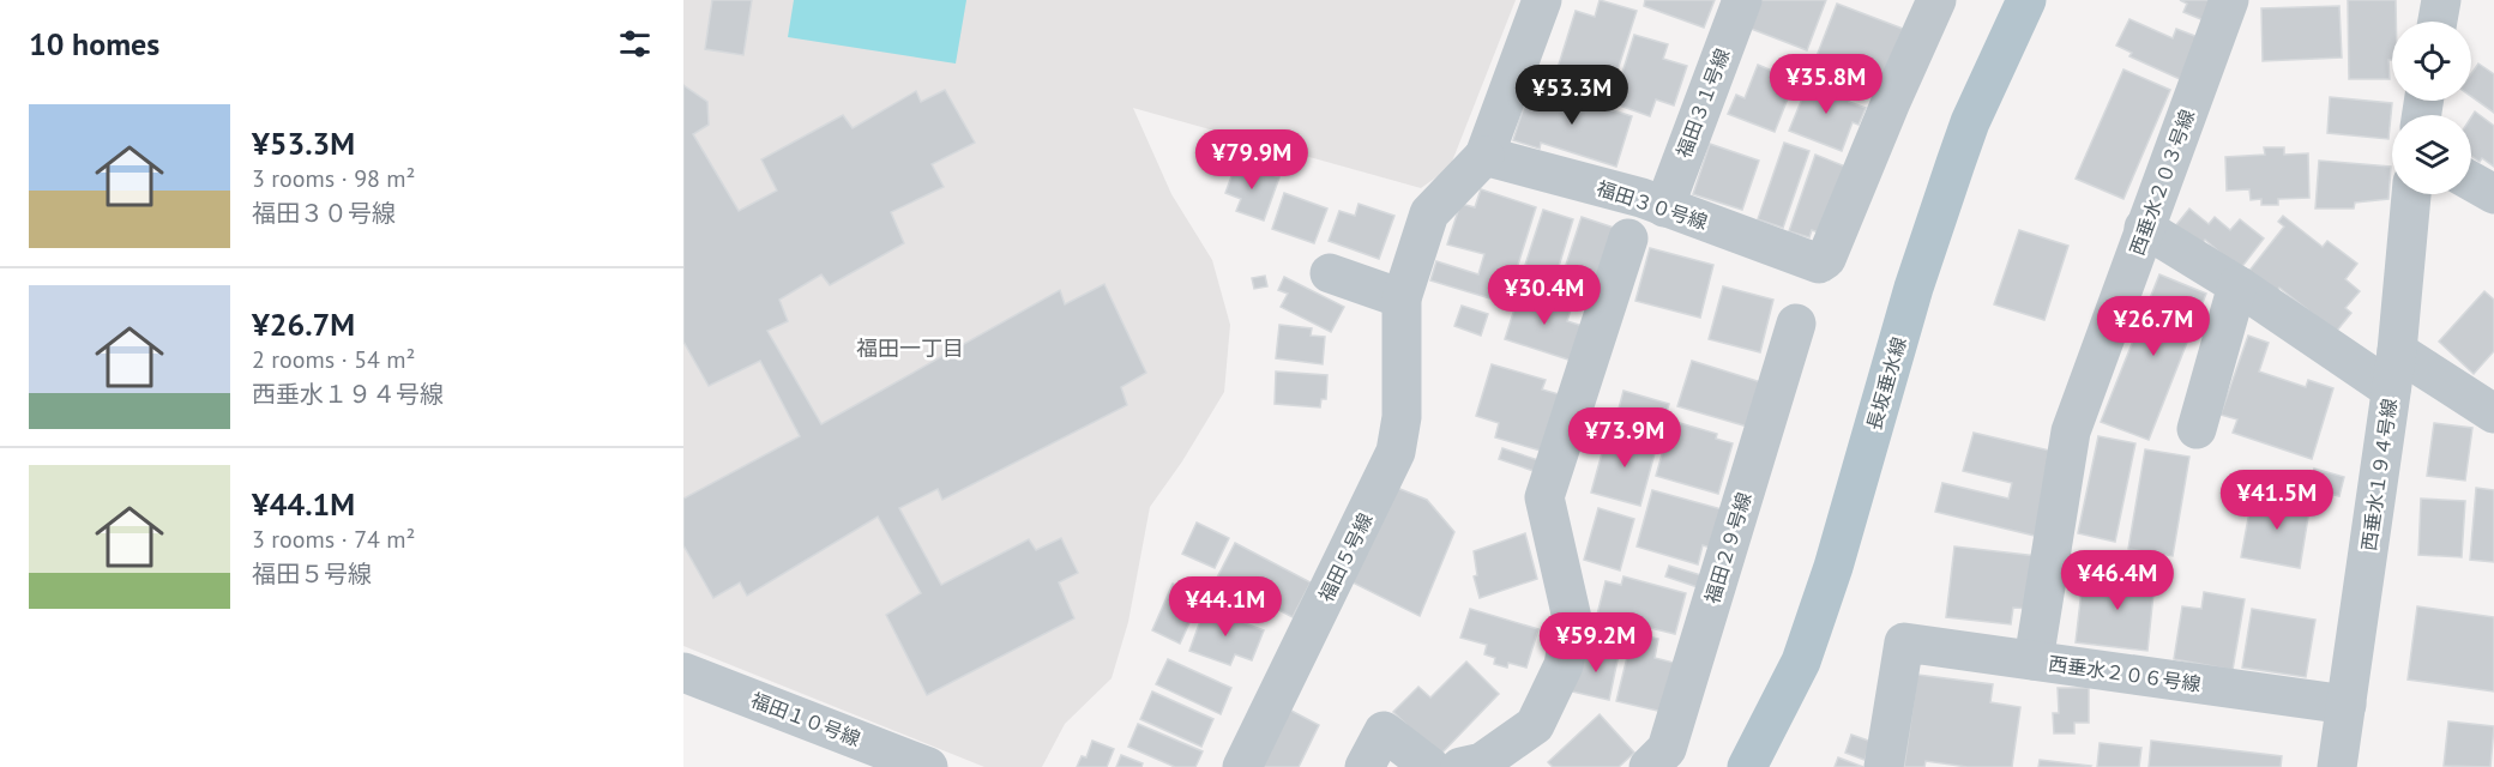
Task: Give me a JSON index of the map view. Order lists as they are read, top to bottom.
{
  "streets": {
    "main road": ["長坂垂水線"],
    "street": [
      "福田３１号線",
      "西垂水２０３号線",
      "福田３０号線",
      "西垂水１９４号線",
      "福田２９号線",
      "福田５号線",
      "西垂水２０６号線",
      "福田１０号線"
    ]
  },
  "crossings": [
    ["福田３１号線", "福田３０号線"],
    ["西垂水２０３号線", "西垂水２０６号線"],
    ["西垂水１９４号線", "西垂水２０６号線"]
  ],
  "districts": ["福田一丁目"],
  "page": {
    "heading": "10 homes",
    "price": [
      "¥35.8M",
      "¥53.3M",
      "¥79.9M",
      "¥30.4M",
      "¥26.7M",
      "¥73.9M",
      "¥41.5M",
      "¥46.4M",
      "¥44.1M",
      "¥59.2M"
    ],
    "list": [
      {
        "name": "¥53.3M",
        "note": "3 rooms · 98 m² · 福田３０号線"
      },
      {
        "name": "¥26.7M",
        "note": "2 rooms · 54 m² · 西垂水１９４号線"
      },
      {
        "name": "¥44.1M",
        "note": "3 rooms · 74 m² · 福田５号線"
      }
    ]
  }
}
